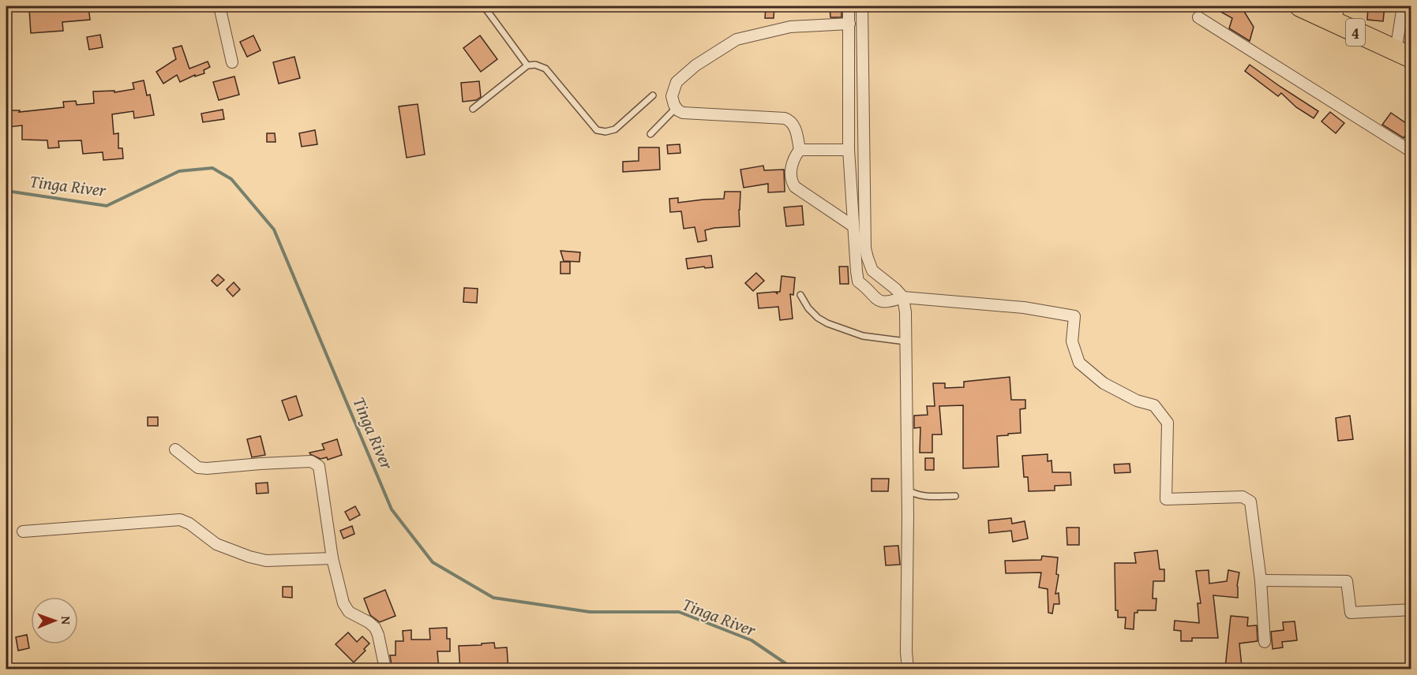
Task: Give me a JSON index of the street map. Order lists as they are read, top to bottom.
{
  "streets": {
    "highway": ["4"]
  },
  "water": ["Tinga River"],
  "north": "right"
}
